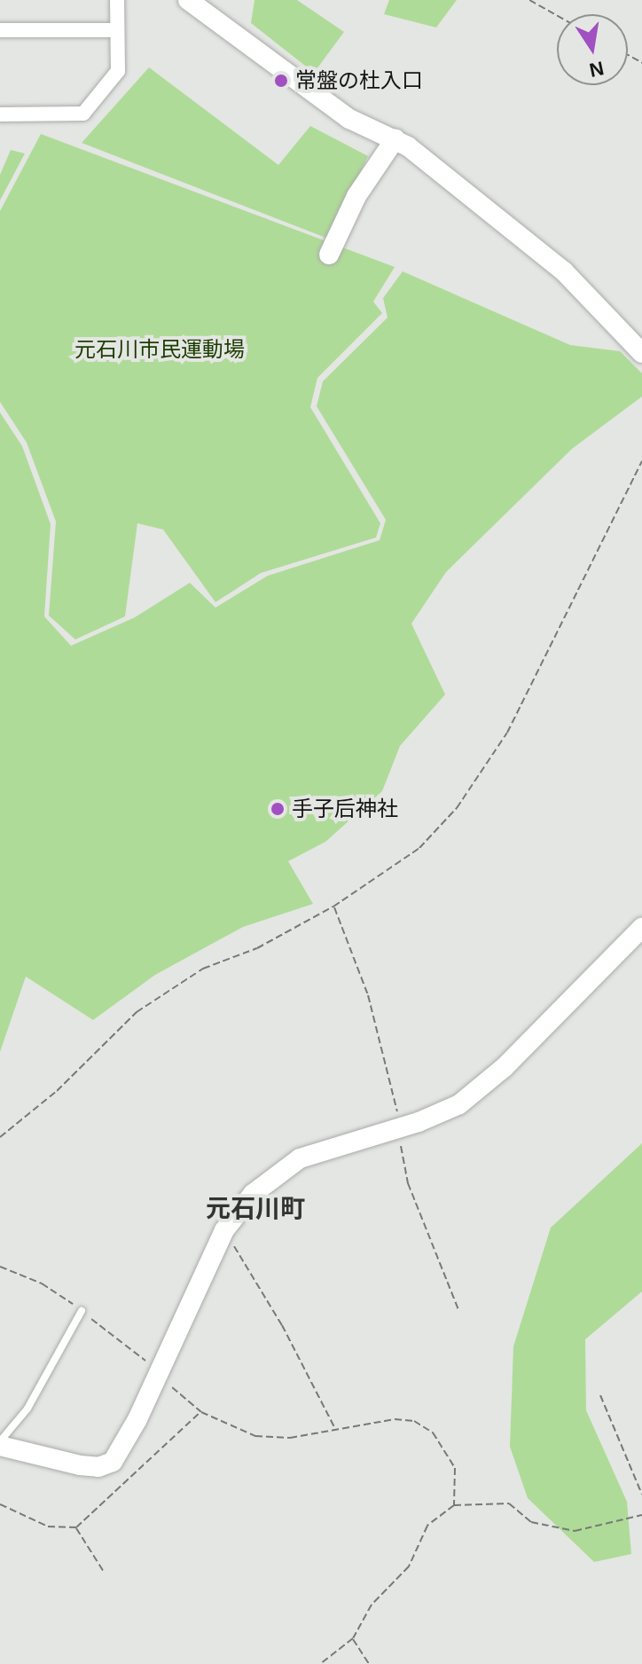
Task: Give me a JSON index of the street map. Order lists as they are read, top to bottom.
{
  "districts": ["元石川町"],
  "parks": ["元石川市民運動場"],
  "places": ["常盤の杜入口", "手子后神社"],
  "north": "bottom"
}
